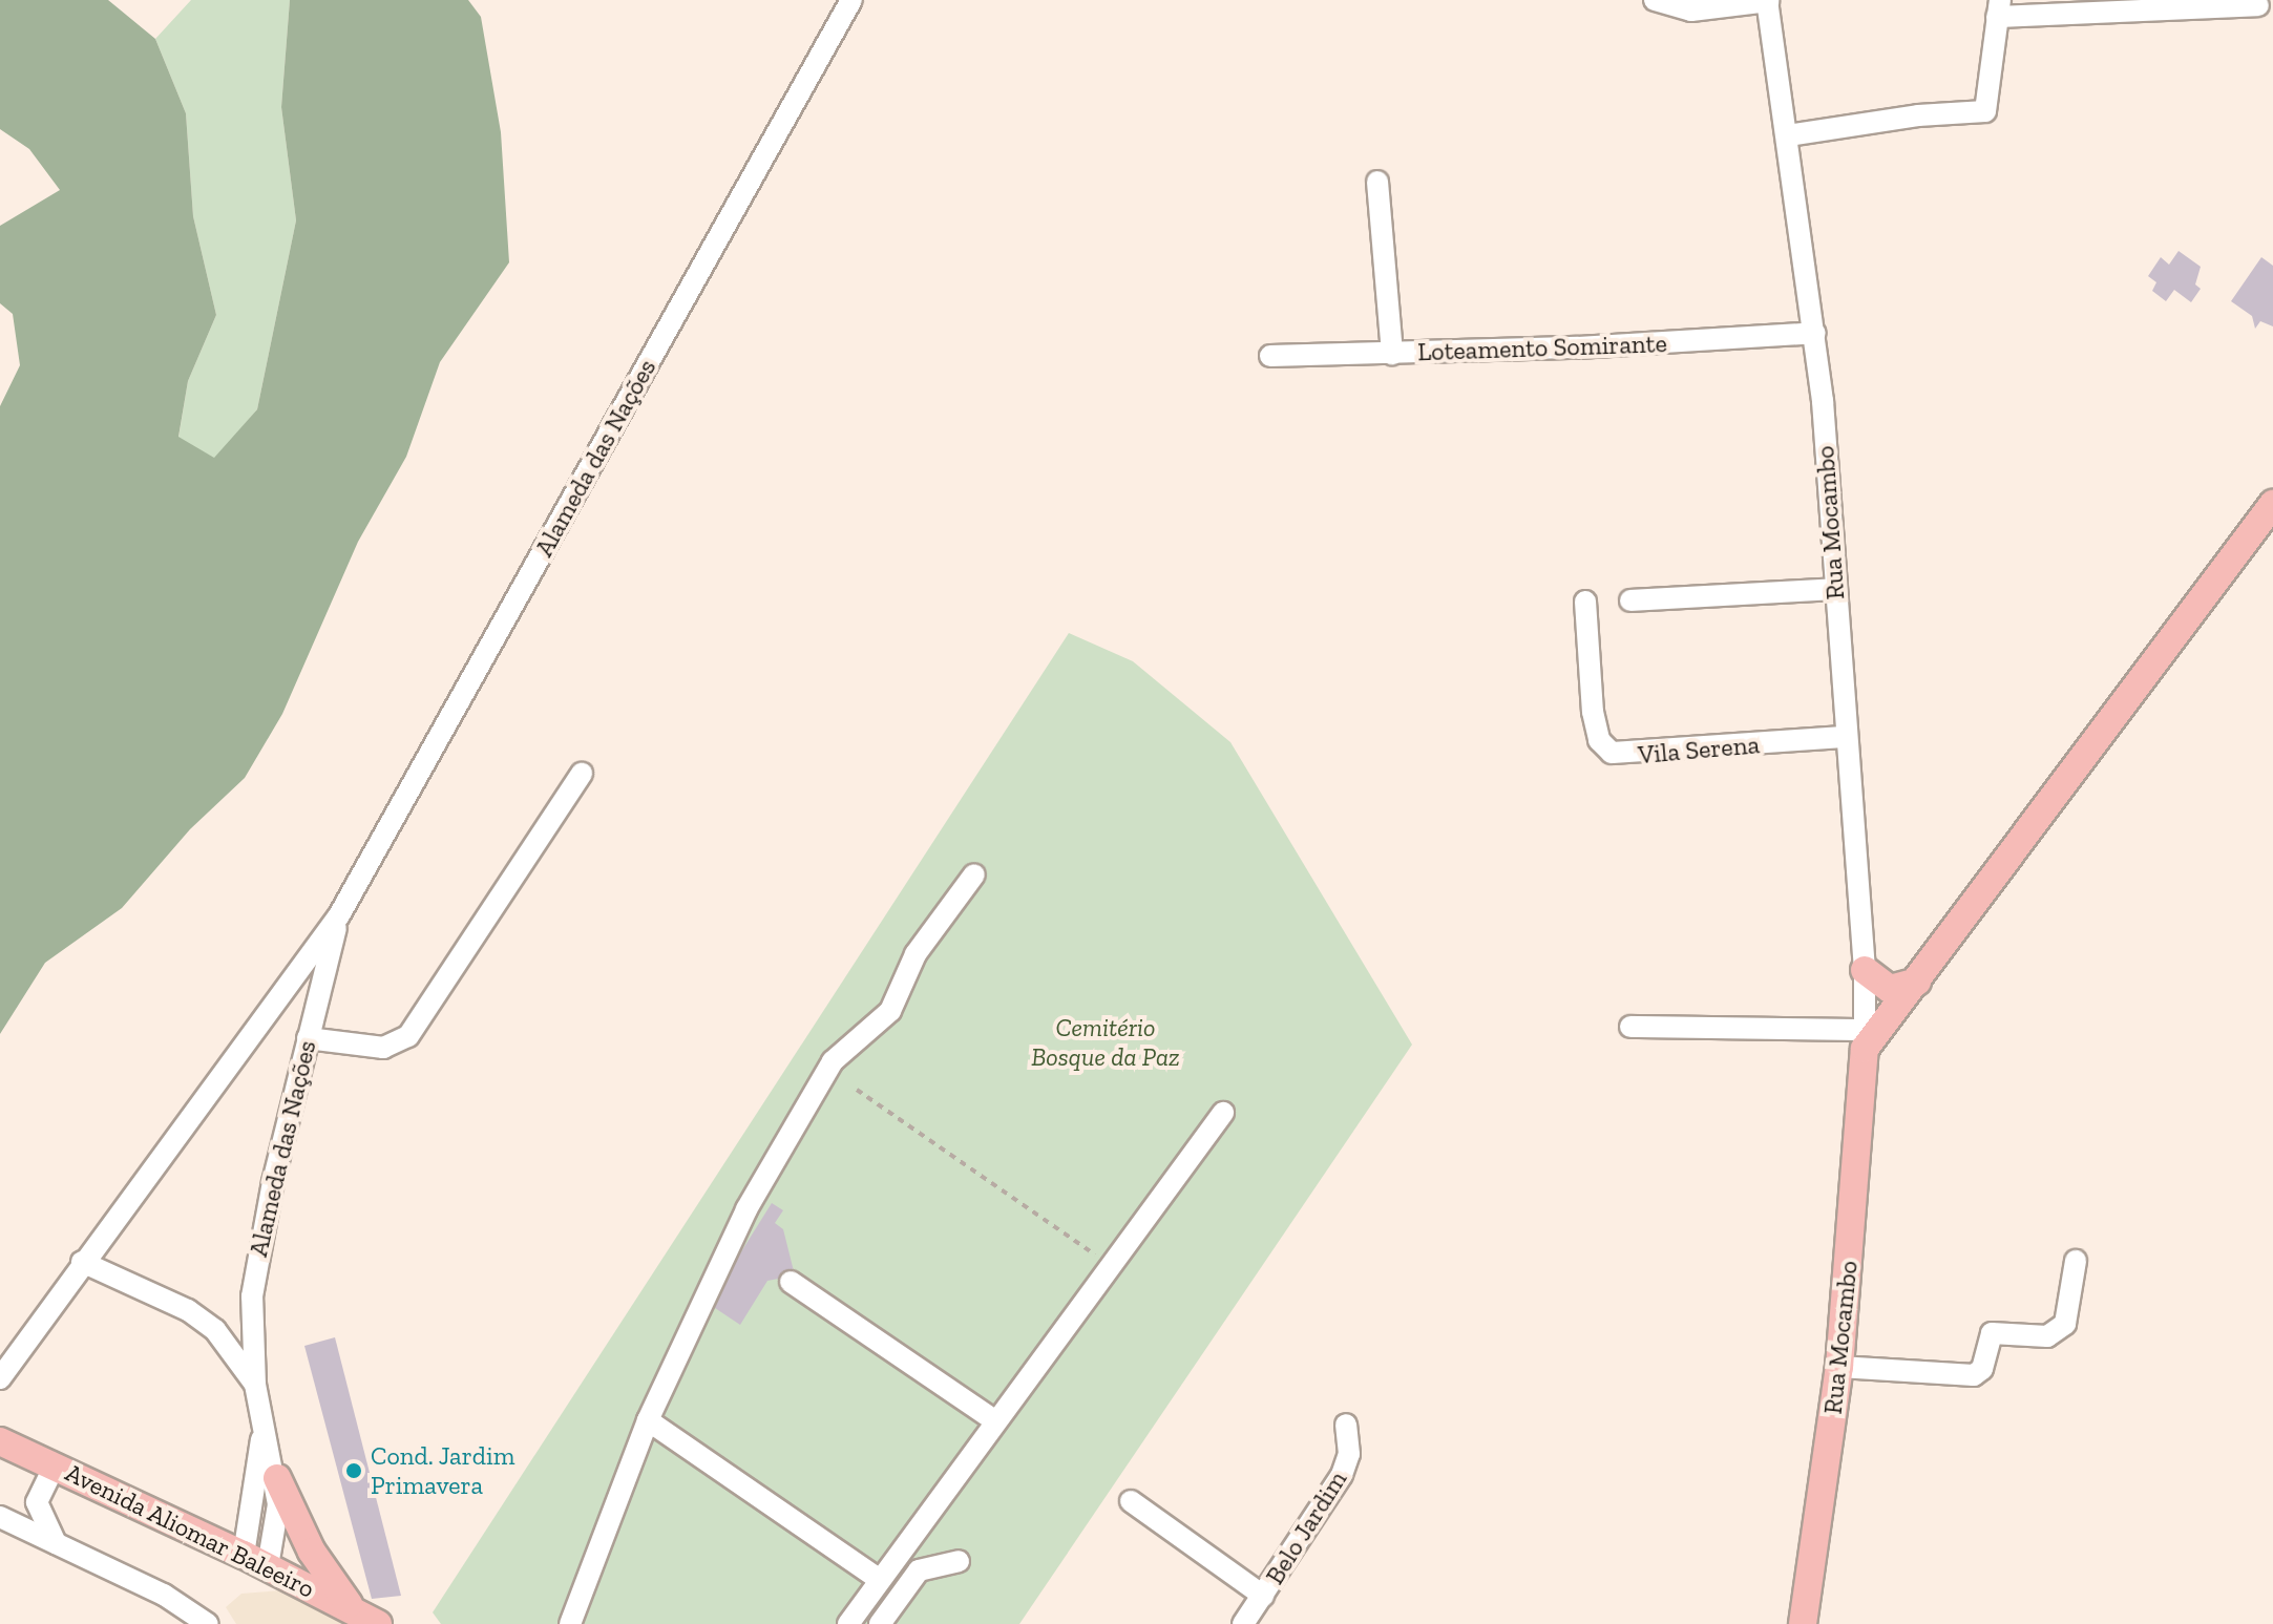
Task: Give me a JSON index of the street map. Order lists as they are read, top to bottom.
{
  "streets": {
    "main road": ["Rua Mocambo", "Avenida Aliomar Baleeiro"],
    "street": [
      "Loteamento Somirante",
      "Alameda das Nações",
      "Vila Serena",
      "Belo Jardim"
    ]
  },
  "crossings": [
    ["Loteamento Somirante", "Rua Mocambo"],
    ["Alameda das Nações", "Avenida Aliomar Baleeiro"],
    ["Rua Mocambo", "Vila Serena"]
  ],
  "parks": ["Cemitério Bosque da Paz"],
  "places": ["Cond. Jardim Primavera"]
}
